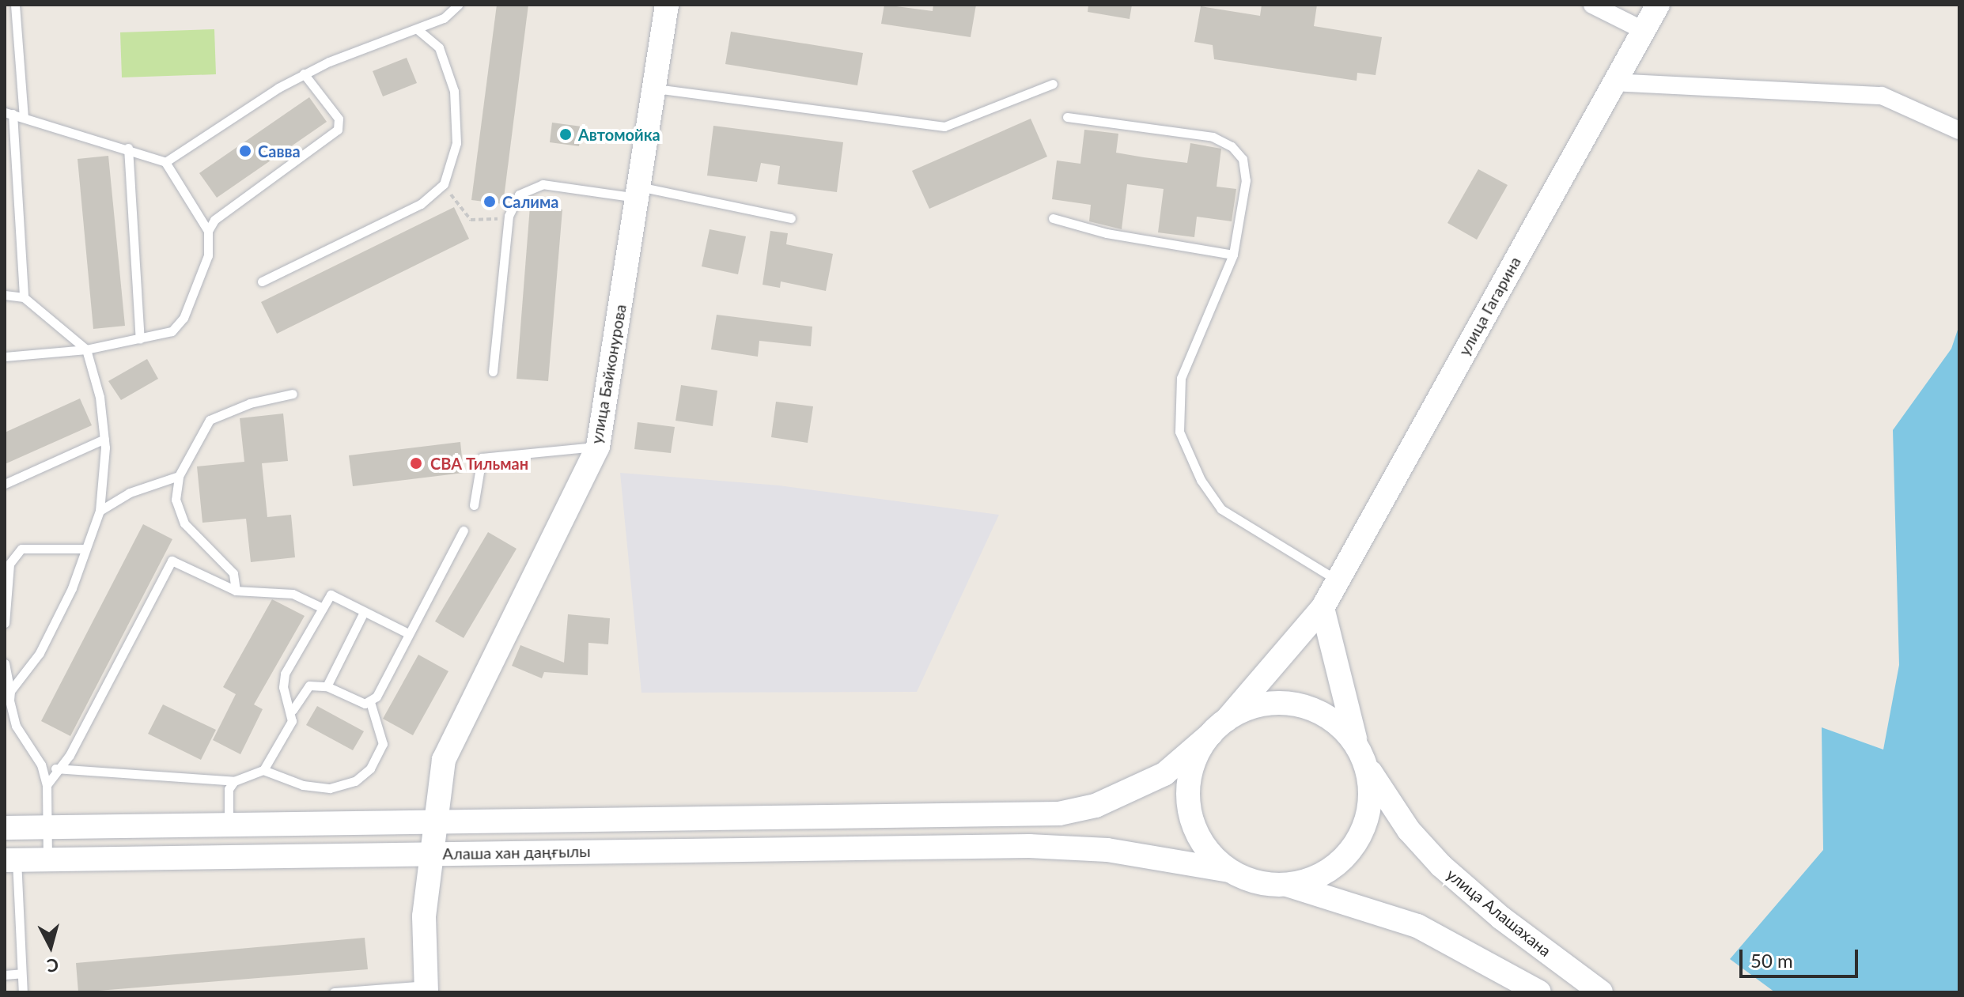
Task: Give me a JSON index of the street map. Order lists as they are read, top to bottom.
{
  "streets": {
    "main road": [
      "улица Гагарина",
      "улица Байконурова",
      "Алаша хан даңғылы",
      "улица Алашахана"
    ]
  },
  "crossings": [
    ["улица Гагарина", "Алаша хан даңғылы"],
    ["улица Гагарина", "улица Алашахана"],
    ["улица Байконурова", "Алаша хан даңғылы"],
    ["Алаша хан даңғылы", "улица Алашахана"]
  ],
  "places": [
    "Автомойка",
    "Савва",
    "Салима",
    "СВА Тильман"
  ],
  "scale_bar": "50 m",
  "north": "bottom"
}
